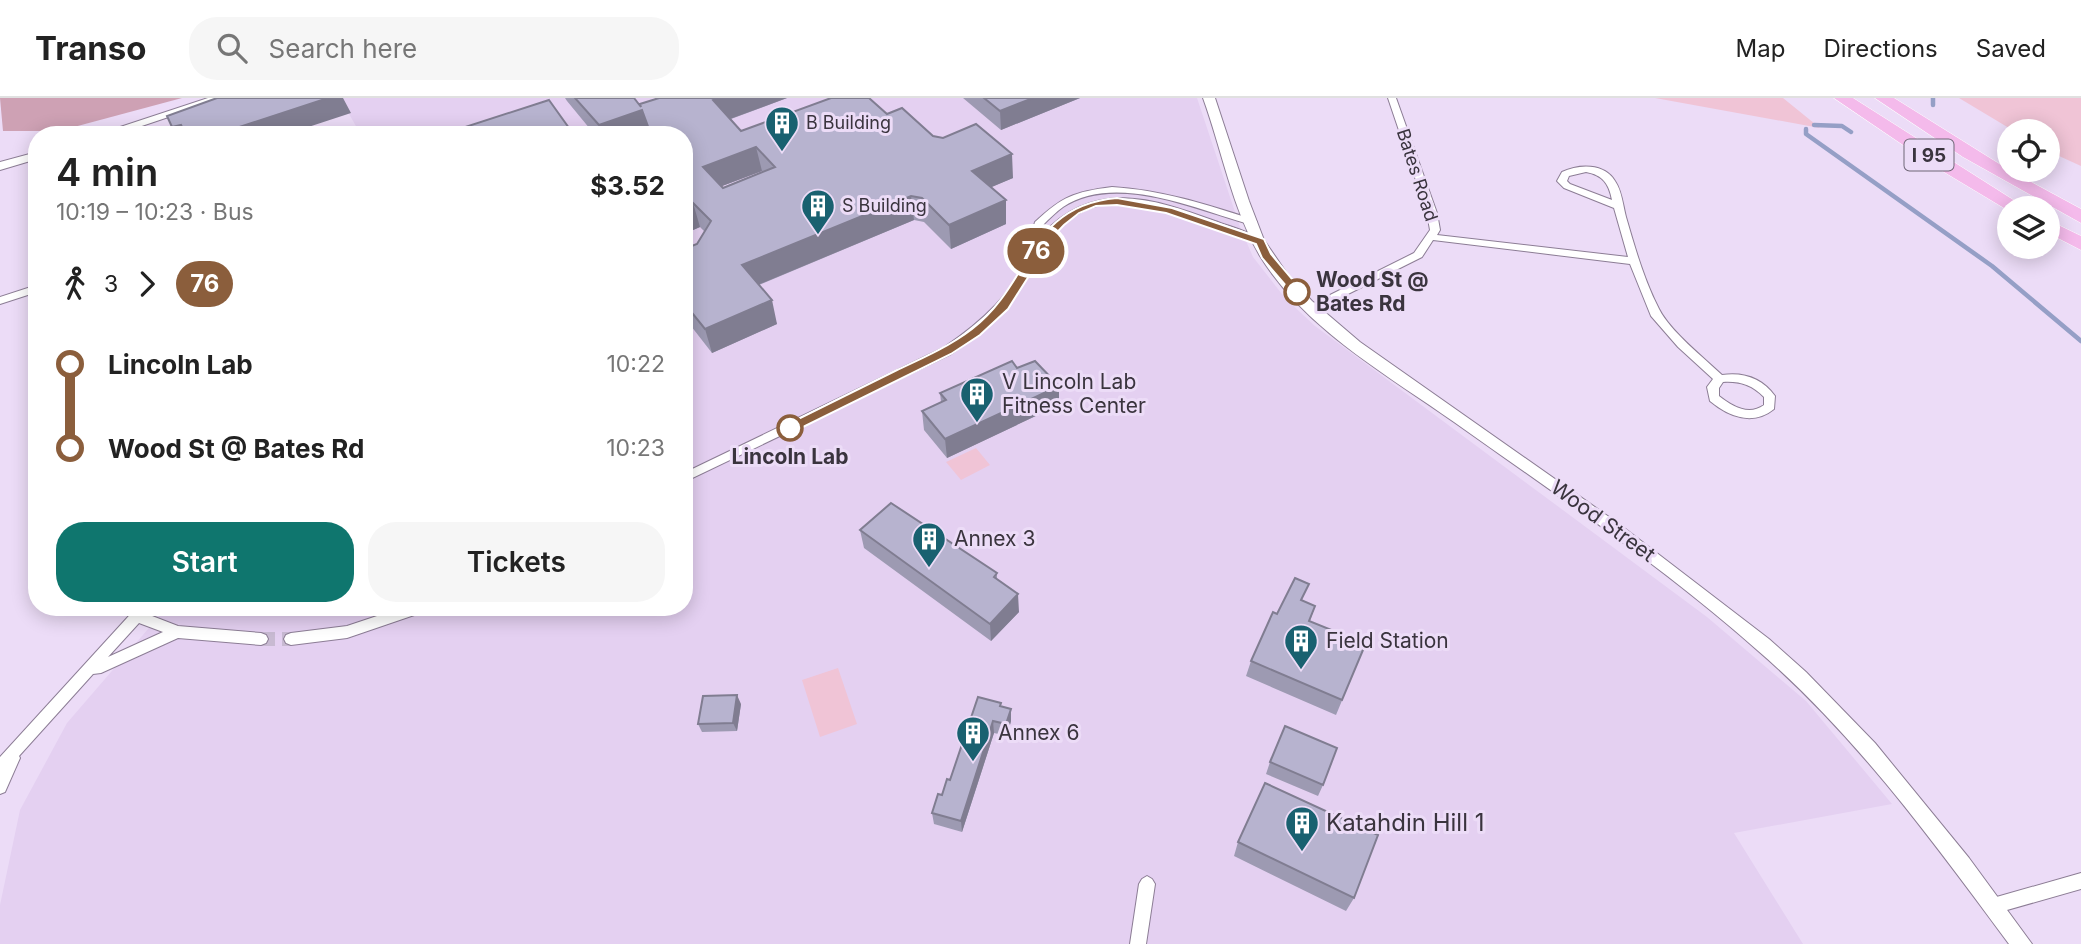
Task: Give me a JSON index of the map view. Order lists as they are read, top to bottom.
{
  "streets": {
    "highway": ["I 95"],
    "street": ["Bates Road", "Wood Street"]
  },
  "crossings": [
    ["Bates Road", "Wood Street"]
  ],
  "places": {
    "building": [
      "B Building",
      "S Building",
      "V Lincoln Lab Fitness Center",
      "Annex 3",
      "Field Station",
      "Annex 6",
      "Katahdin Hill 1"
    ],
    "other": ["Wood St @ Bates Rd", "Lincoln Lab"]
  },
  "lines": ["bus line 76"],
  "page": {
    "header": "Transo",
    "search": "Search here",
    "nav": ["Map", "Directions", "Saved"],
    "on_map": "76",
    "heading": ["4 min", "10:19 – 10:23 · Bus", "$3.52"],
    "legs": ["3", "76"],
    "list": [
      {
        "name": "Lincoln Lab",
        "value": "10:22"
      },
      {
        "name": "Wood St @ Bates Rd",
        "value": "10:23"
      }
    ],
    "buttons": ["Start", "Tickets"]
  }
}
